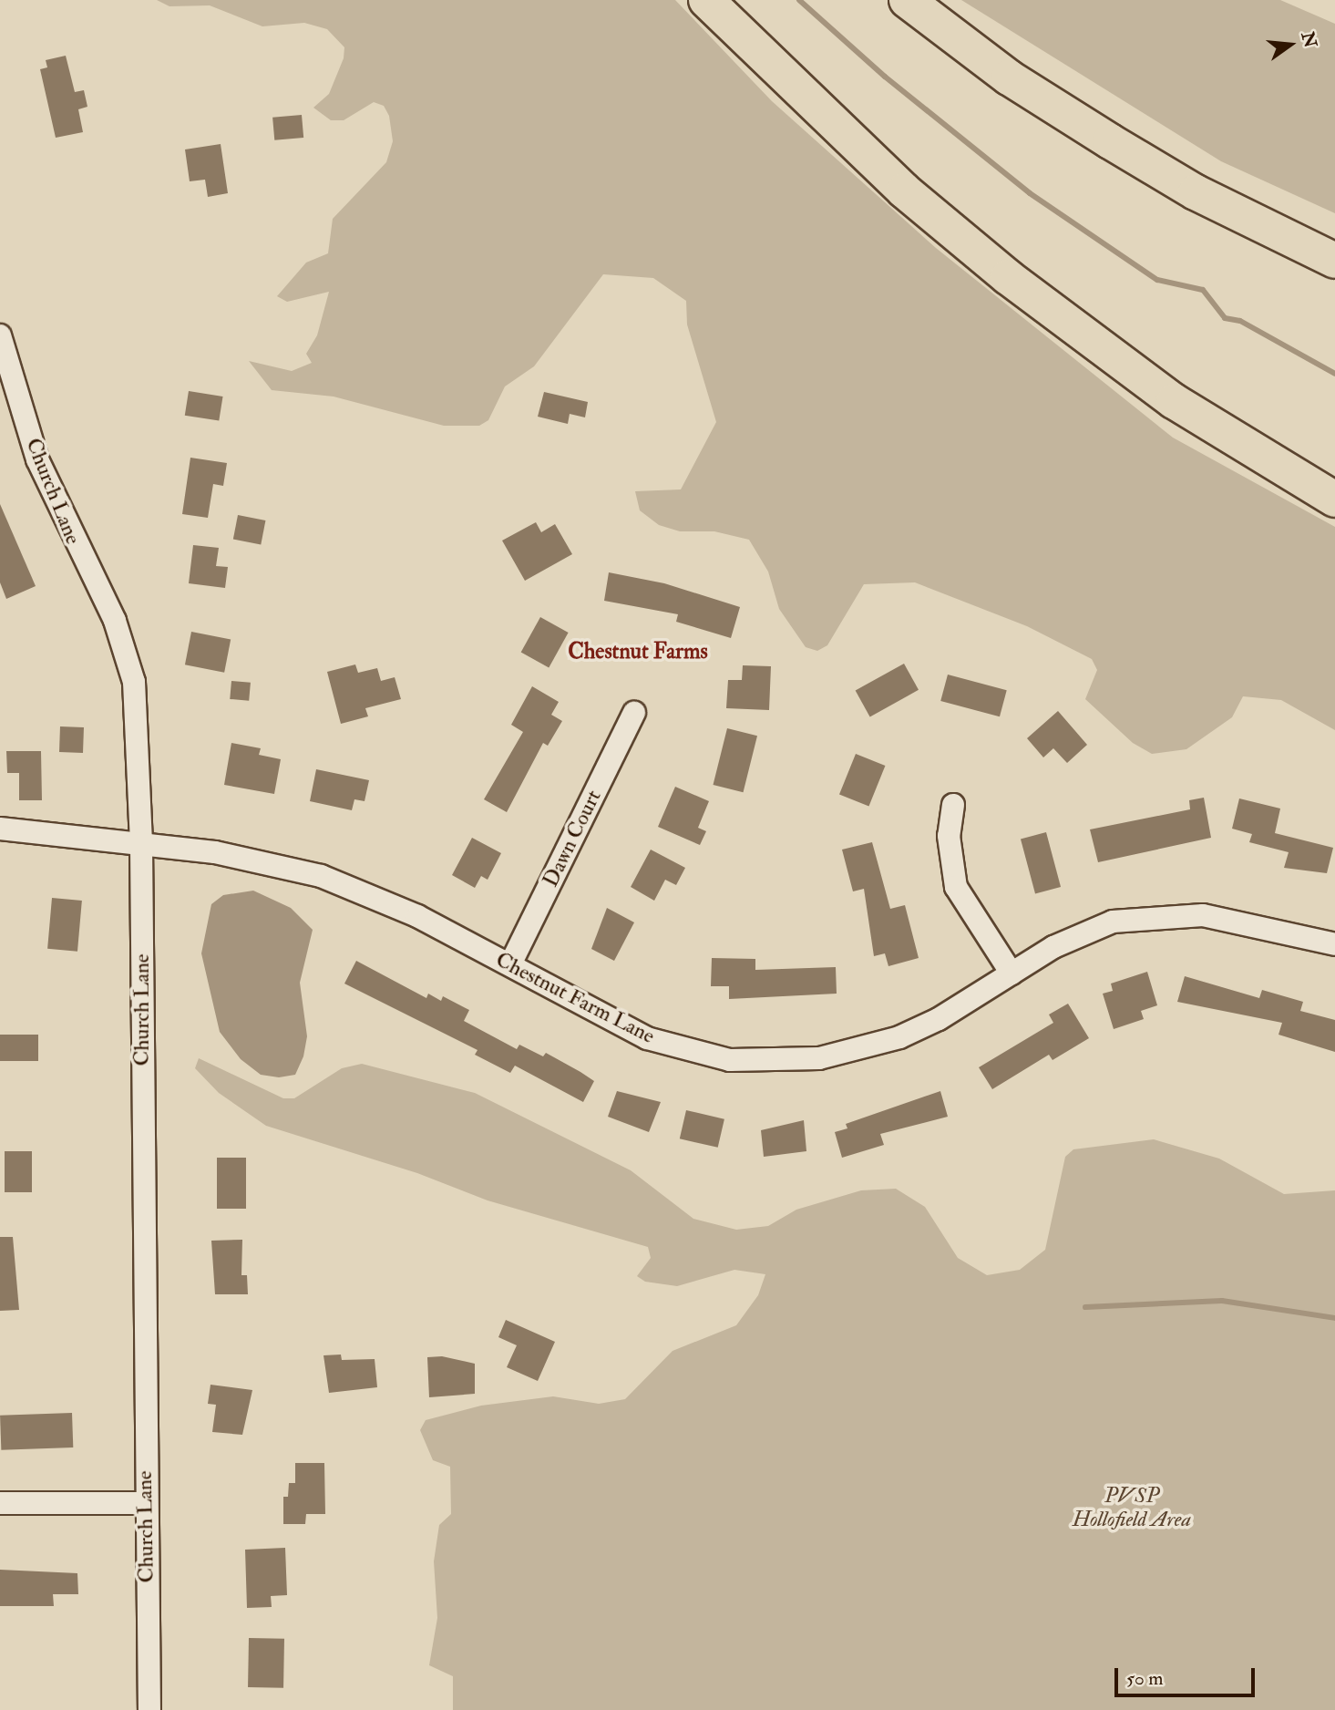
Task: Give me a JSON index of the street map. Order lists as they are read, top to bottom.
{
  "streets": {
    "street": ["Church Lane", "Dawn Court", "Chestnut Farm Lane"]
  },
  "crossings": [
    ["Church Lane", "Chestnut Farm Lane"],
    ["Dawn Court", "Chestnut Farm Lane"]
  ],
  "districts": ["Chestnut Farms"],
  "parks": ["PVSP Hollofield Area"],
  "scale_bar": "50 m",
  "north": "right"
}
